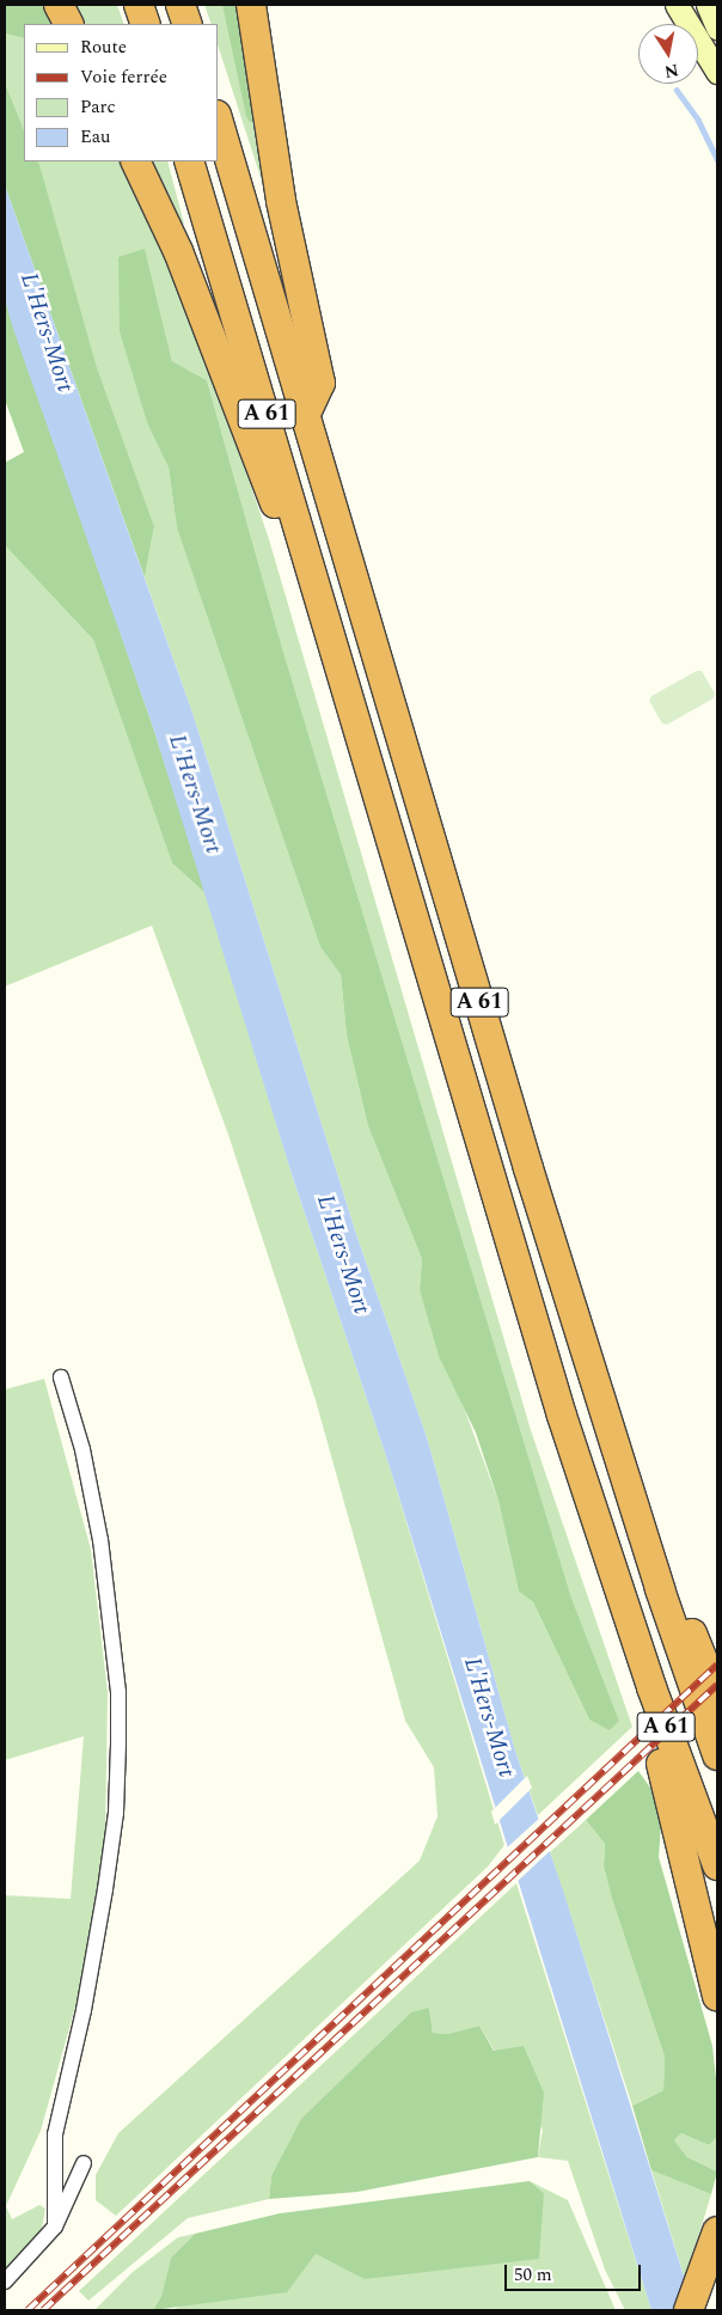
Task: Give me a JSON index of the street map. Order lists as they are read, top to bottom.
{
  "streets": {
    "highway": ["A 61"]
  },
  "water": ["L'Hers-Mort"],
  "legend": [
    "Route",
    "Voie ferrée",
    "Parc",
    "Eau"
  ],
  "scale_bar": "50 m",
  "north": "bottom"
}
